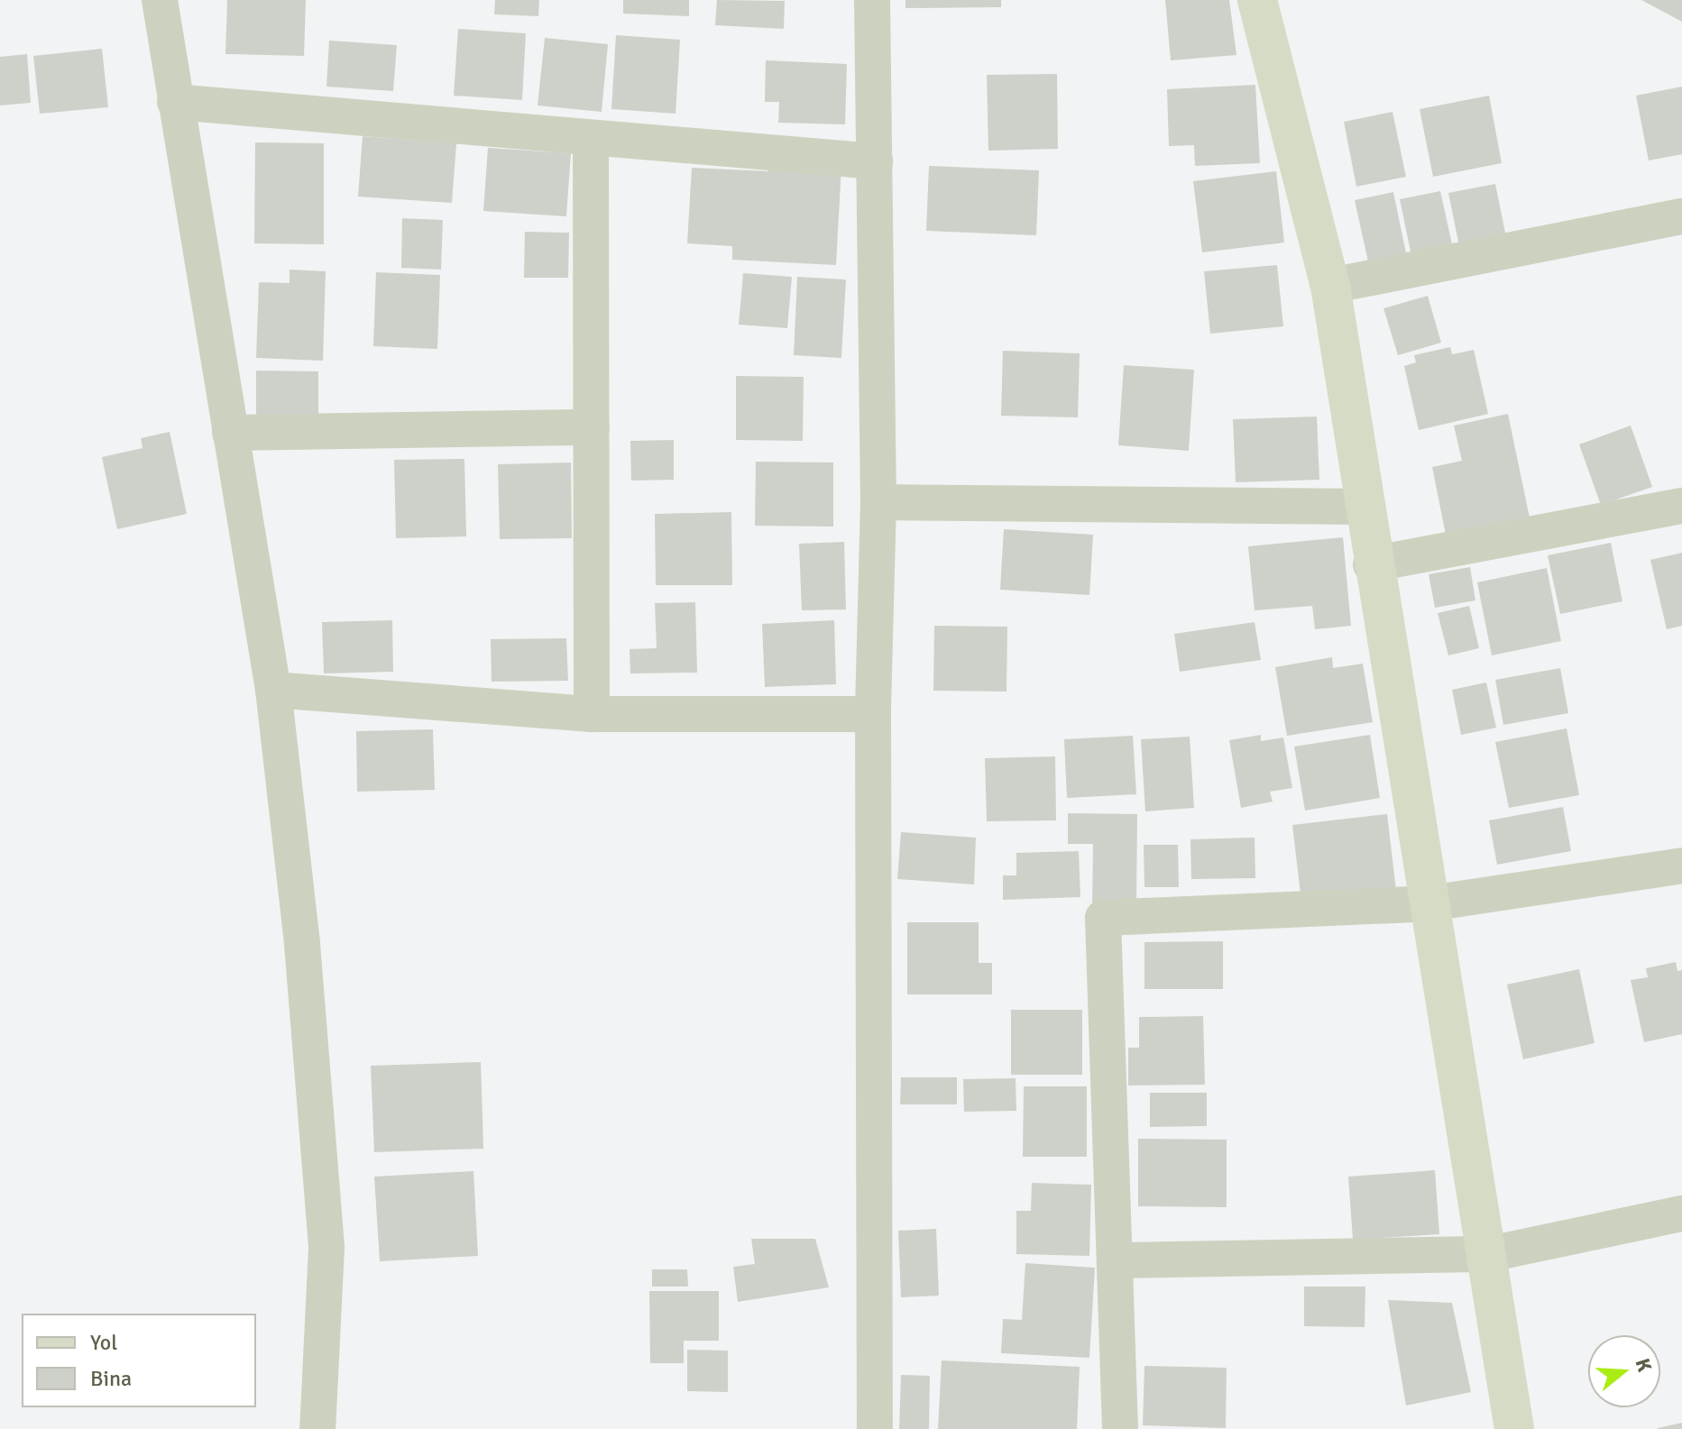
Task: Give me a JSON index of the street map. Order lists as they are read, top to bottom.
{
  "legend": ["Yol", "Bina"],
  "north": "right"
}
